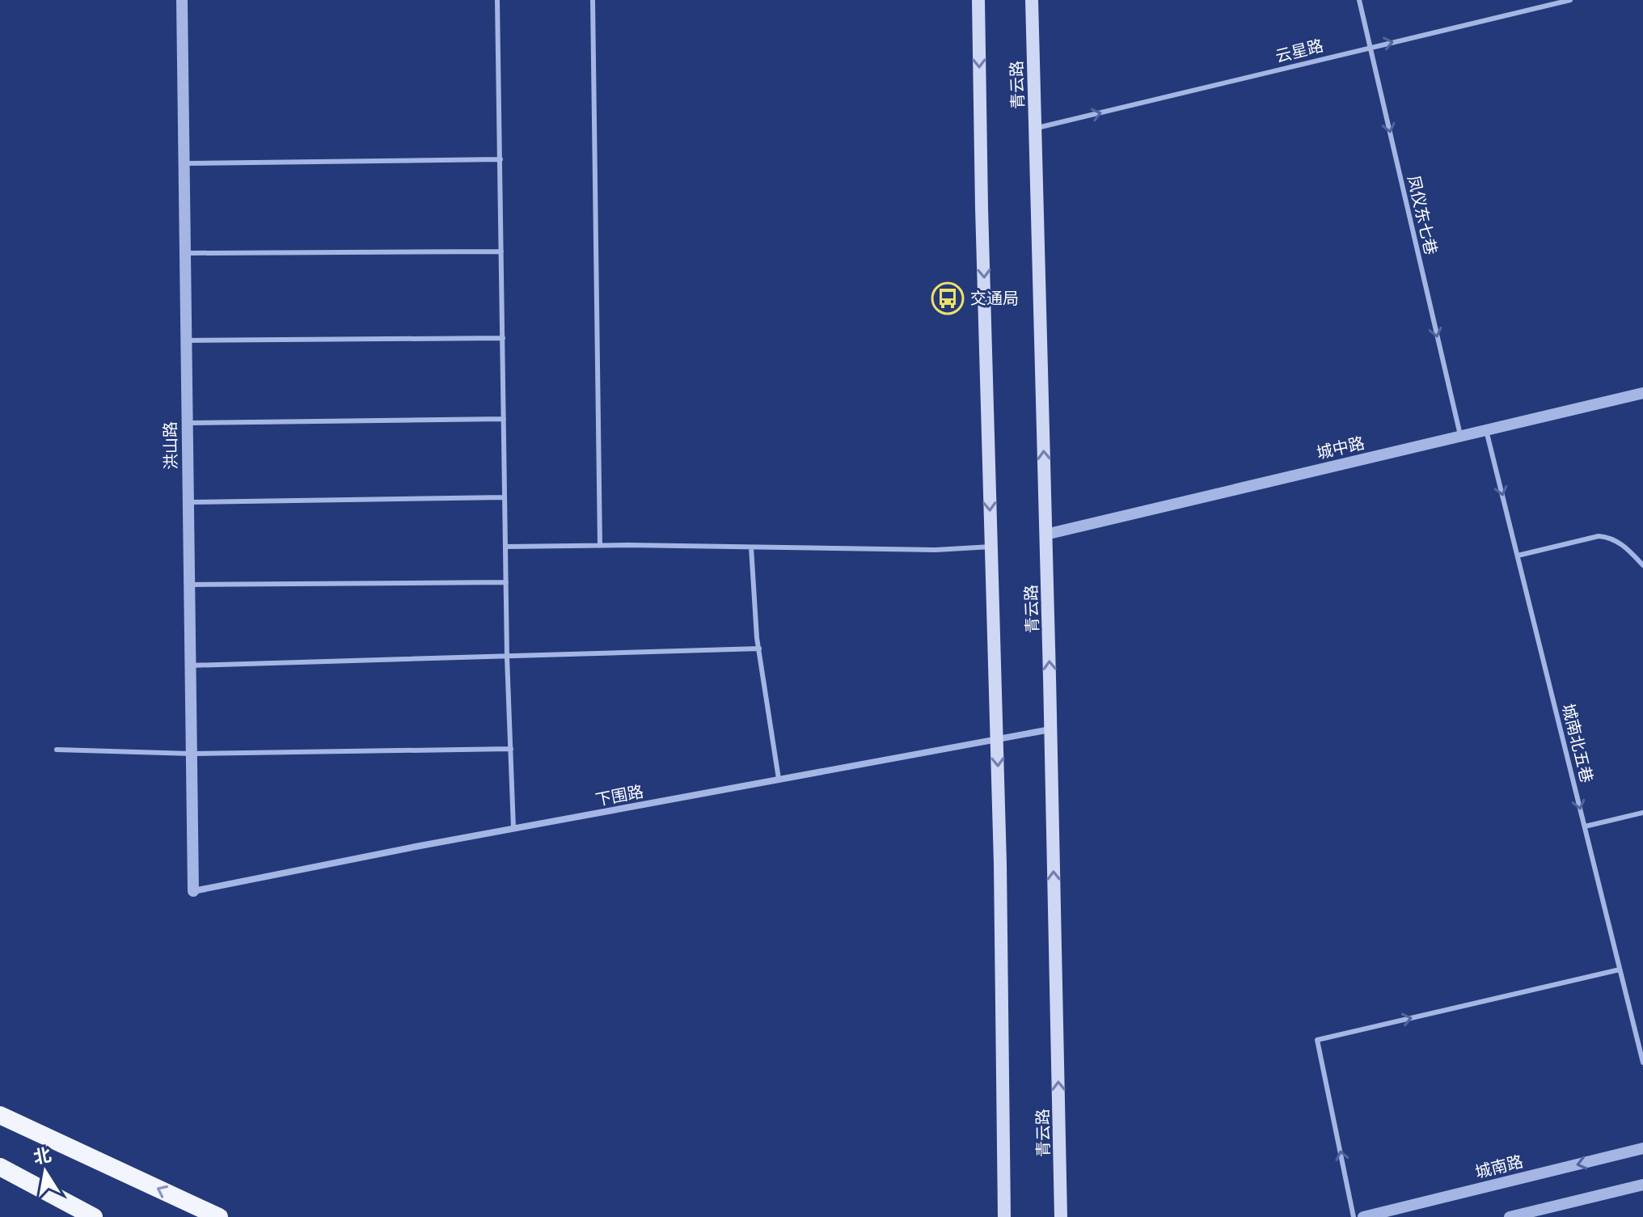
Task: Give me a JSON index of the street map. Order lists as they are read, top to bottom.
{
  "streets": {
    "main road": ["青云路"],
    "street": [
      "洪山路",
      "城中路",
      "下围路",
      "城南路"
    ],
    "lane": ["云星路", "凤仪东七巷", "城南北五巷"]
  },
  "crossings": [
    ["云星路", "青云路"],
    ["云星路", "凤仪东七巷"],
    ["青云路", "城中路"],
    ["青云路", "下围路"],
    ["凤仪东七巷", "城中路"],
    ["洪山路", "下围路"],
    ["城中路", "城南北五巷"]
  ],
  "one_way": ["云星路", "凤仪东七巷", "城南北五巷"],
  "places": {
    "bus stop": ["交通局"]
  },
  "north": "top"
}
